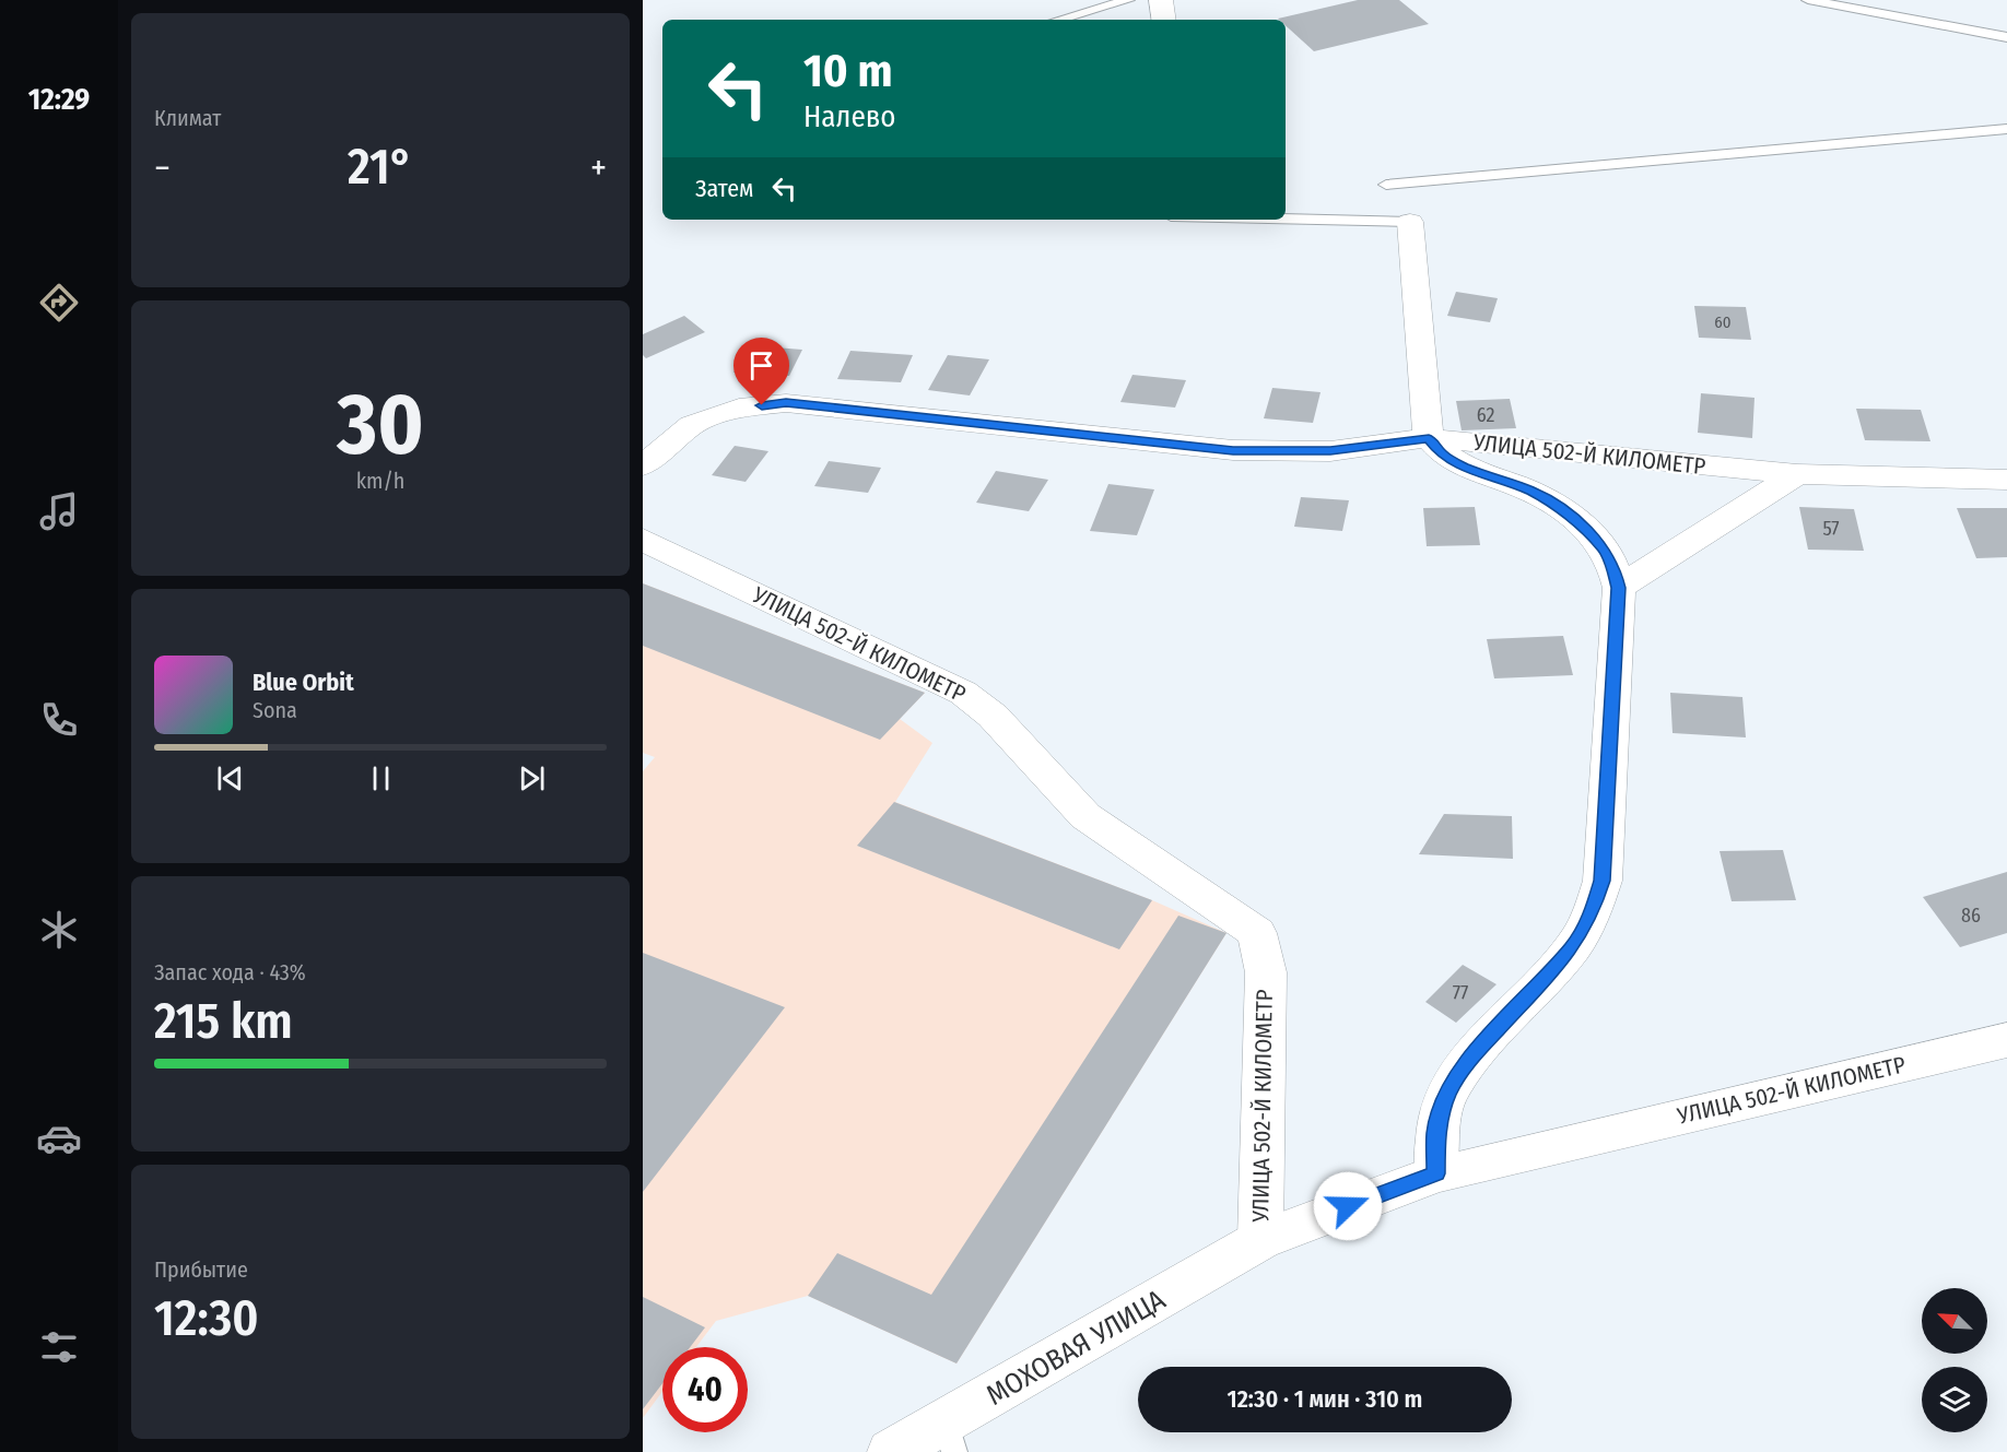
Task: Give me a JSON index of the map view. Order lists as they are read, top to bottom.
{
  "streets": {
    "street": ["УЛИЦА 502-Й КИЛОМЕТР", "МОХОВАЯ УЛИЦА"]
  },
  "crossings": [
    ["УЛИЦА 502-Й КИЛОМЕТР", "МОХОВАЯ УЛИЦА"]
  ],
  "house_numbers": [
    "60",
    "62",
    "57",
    "86",
    "77"
  ],
  "north": "top left",
  "page": {
    "tabs": "12:29",
    "tile": [
      "Климат",
      ["30", "km/h"],
      ["Запас хода · 43%", "215 km"],
      ["Прибытие", "12:30"]
    ],
    "turn": ["10 m", "Налево"],
    "heat": ["−", "21°", "+"],
    "then": "Затем",
    "song": ["Blue Orbit", "Sona"],
    "limit": "40",
    "trip": "12:30 · 1 мин · 310 m"
  }
}
